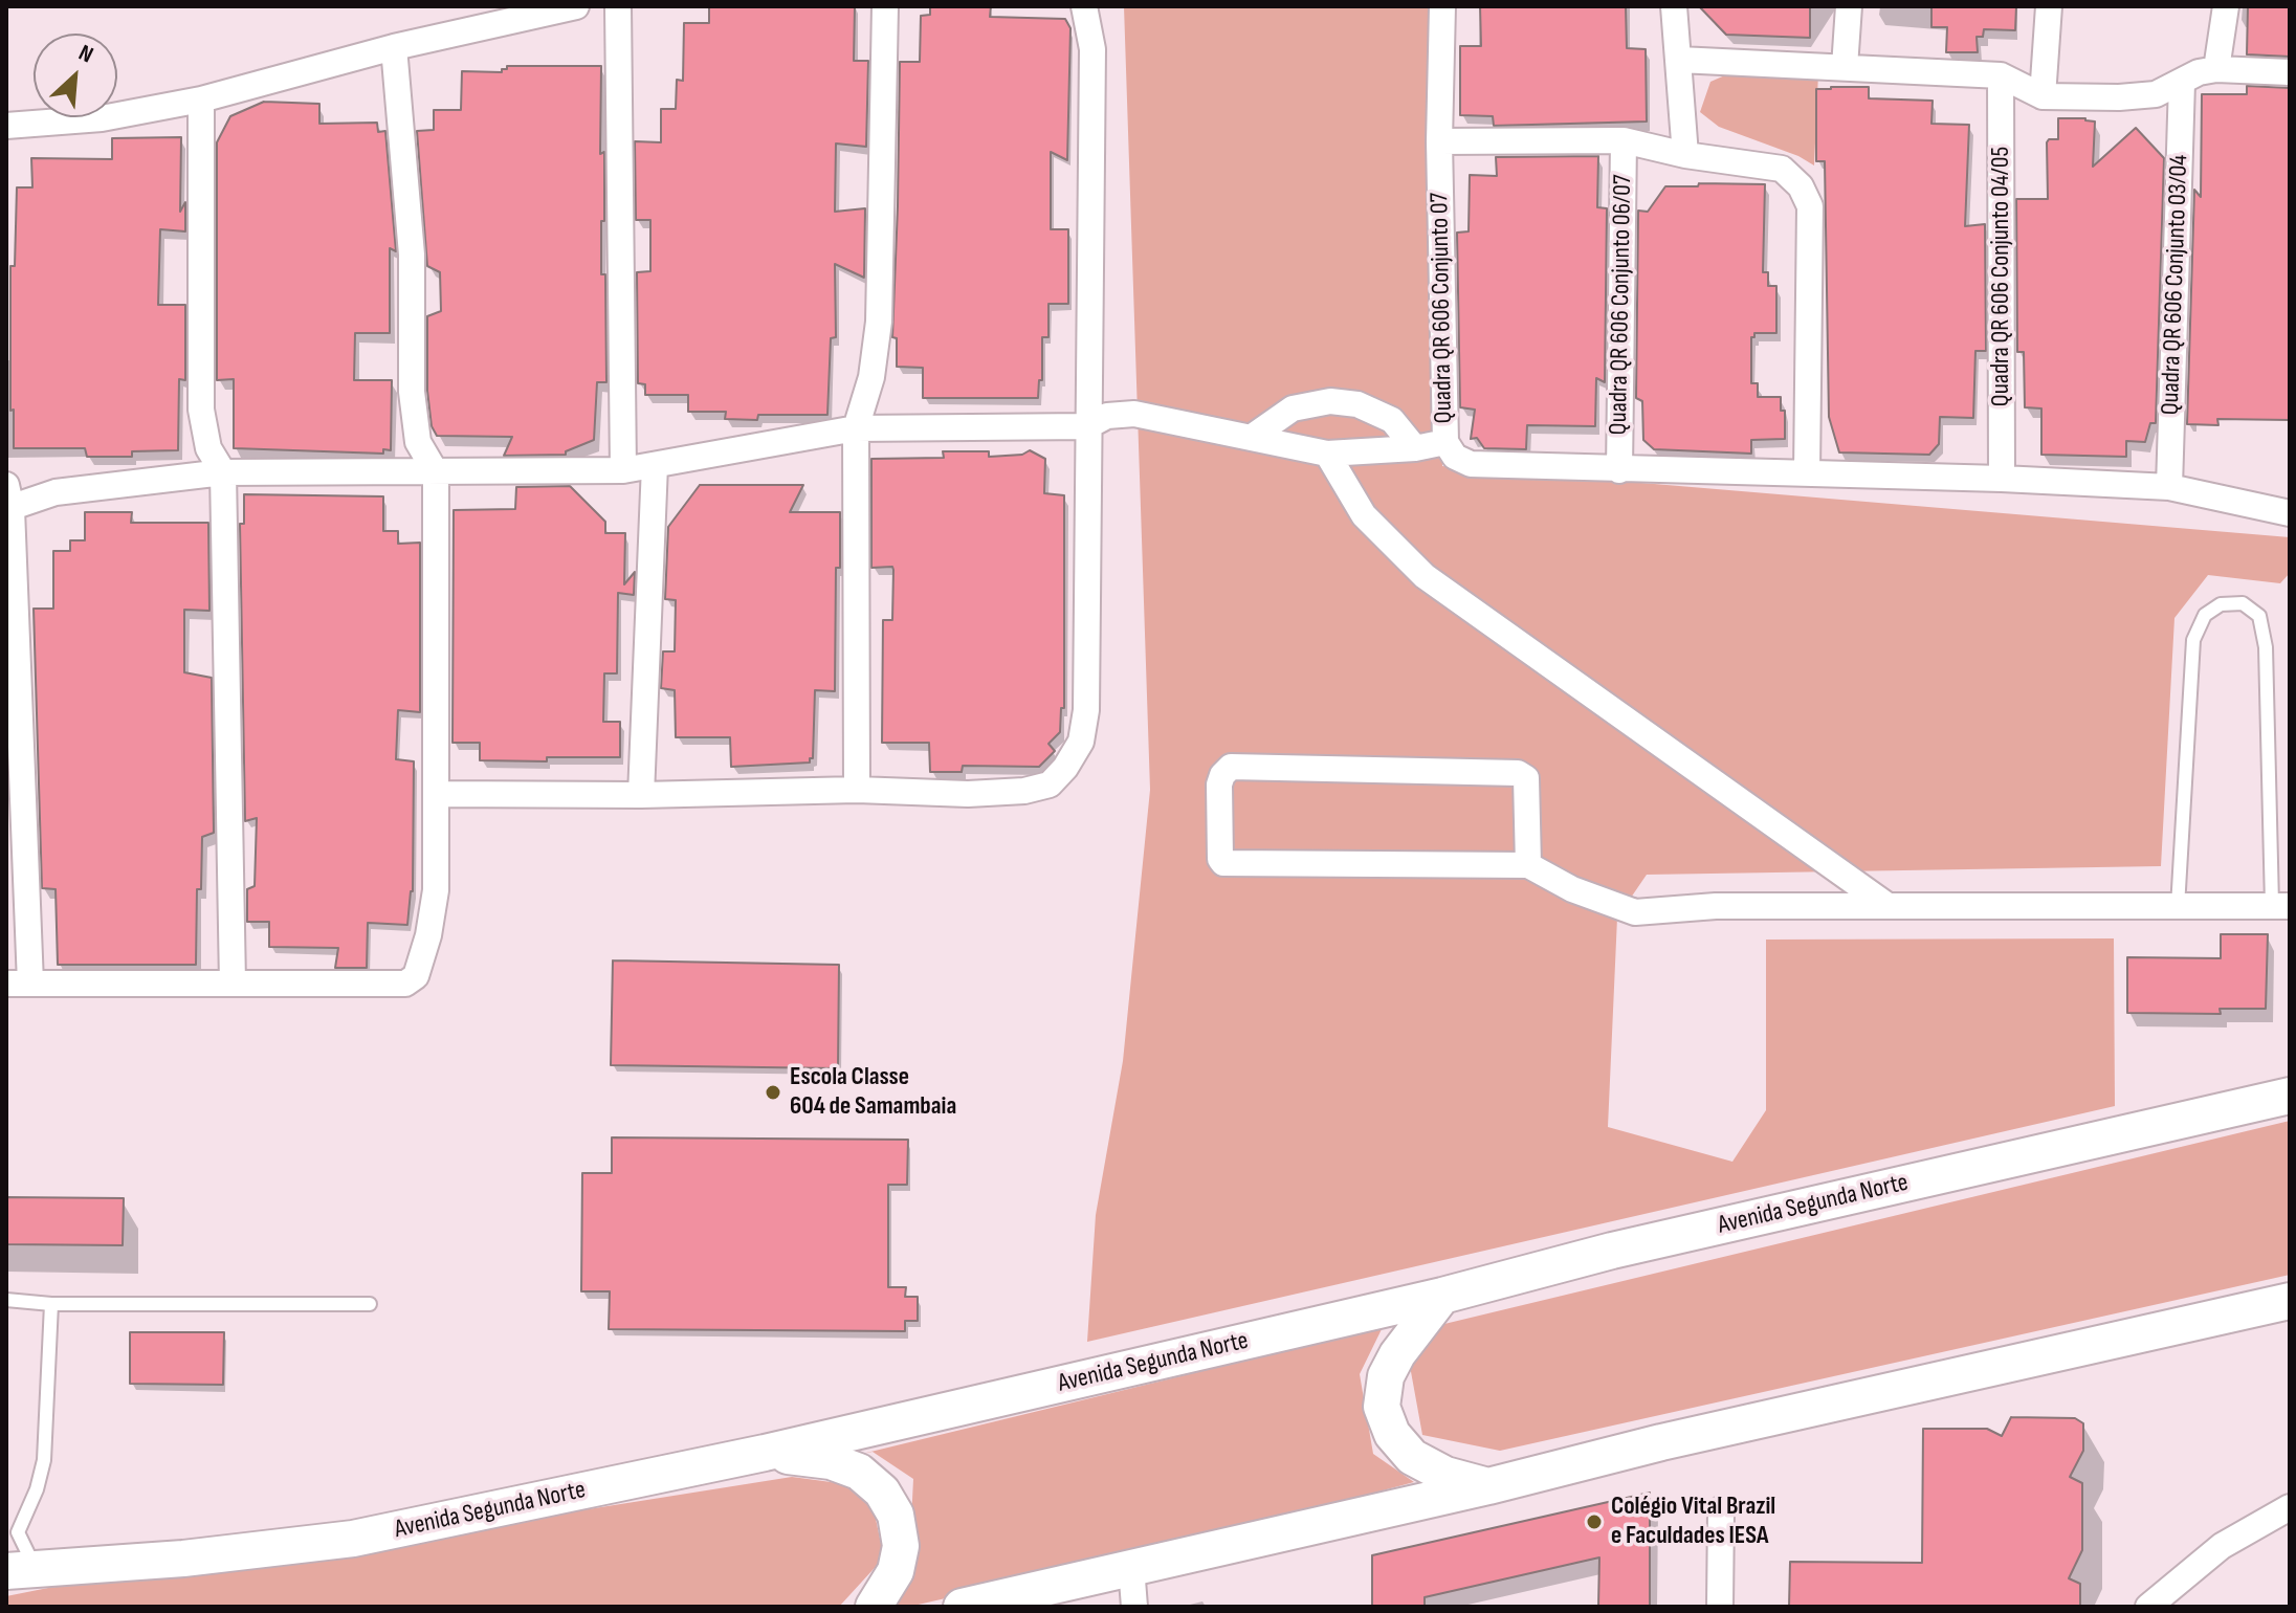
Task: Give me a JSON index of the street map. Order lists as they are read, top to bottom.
{
  "streets": {
    "main road": ["Avenida Segunda Norte"],
    "street": [
      "Quadra QR 606 Conjunto 04/05",
      "Quadra QR 606 Conjunto 03/04",
      "Quadra QR 606 Conjunto 06/07",
      "Quadra QR 606 Conjunto 07"
    ]
  },
  "crossings": [
    ["Quadra QR 606 Conjunto 04/05", "Quadra QR 606 Conjunto 07"],
    ["Quadra QR 606 Conjunto 03/04", "Quadra QR 606 Conjunto 07"],
    ["Quadra QR 606 Conjunto 06/07", "Quadra QR 606 Conjunto 07"]
  ],
  "places": ["Escola Classe 604 de Samambaia", "Colégio Vital Brazil e Faculdades IESA"],
  "north": "top right"
}
